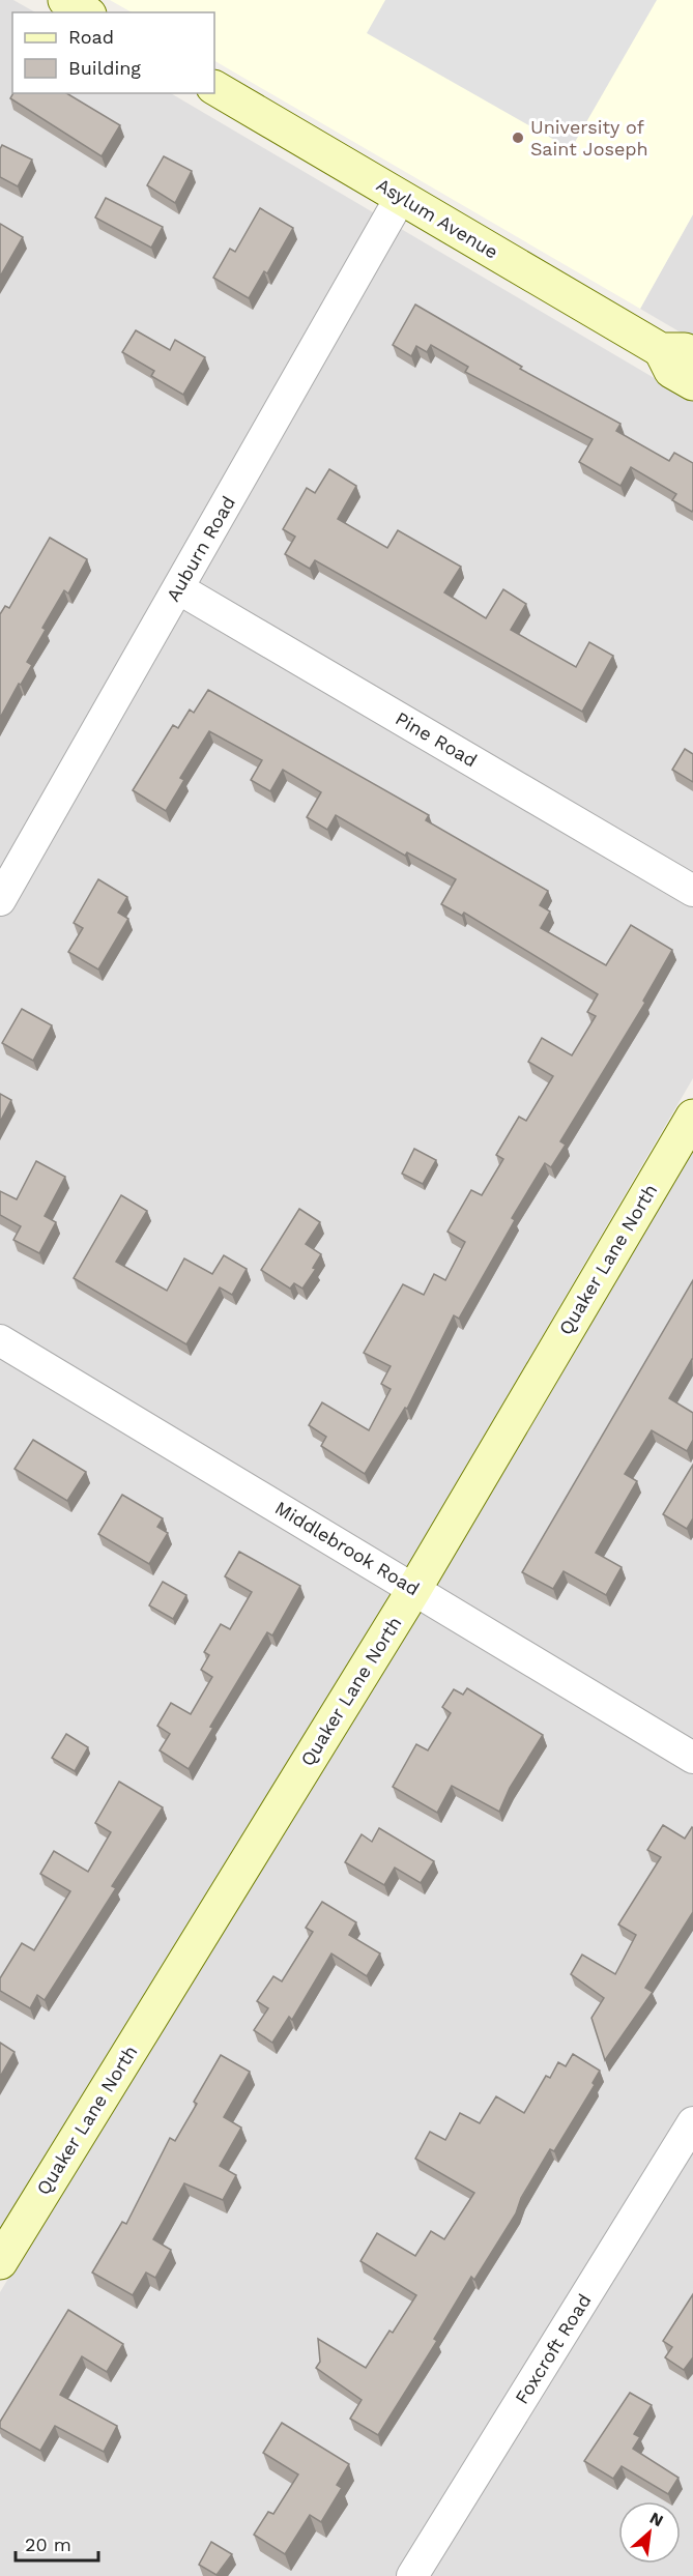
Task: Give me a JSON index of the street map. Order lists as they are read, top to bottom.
{
  "streets": {
    "street": [
      "Asylum Avenue",
      "Auburn Road",
      "Pine Road",
      "Quaker Lane North",
      "Middlebrook Road",
      "Foxcroft Road"
    ]
  },
  "crossings": [
    ["Asylum Avenue", "Auburn Road"],
    ["Auburn Road", "Pine Road"],
    ["Quaker Lane North", "Middlebrook Road"]
  ],
  "places": ["University of Saint Joseph"],
  "legend": ["Road", "Building"],
  "scale_bar": "20 m",
  "north": "top right"
}
